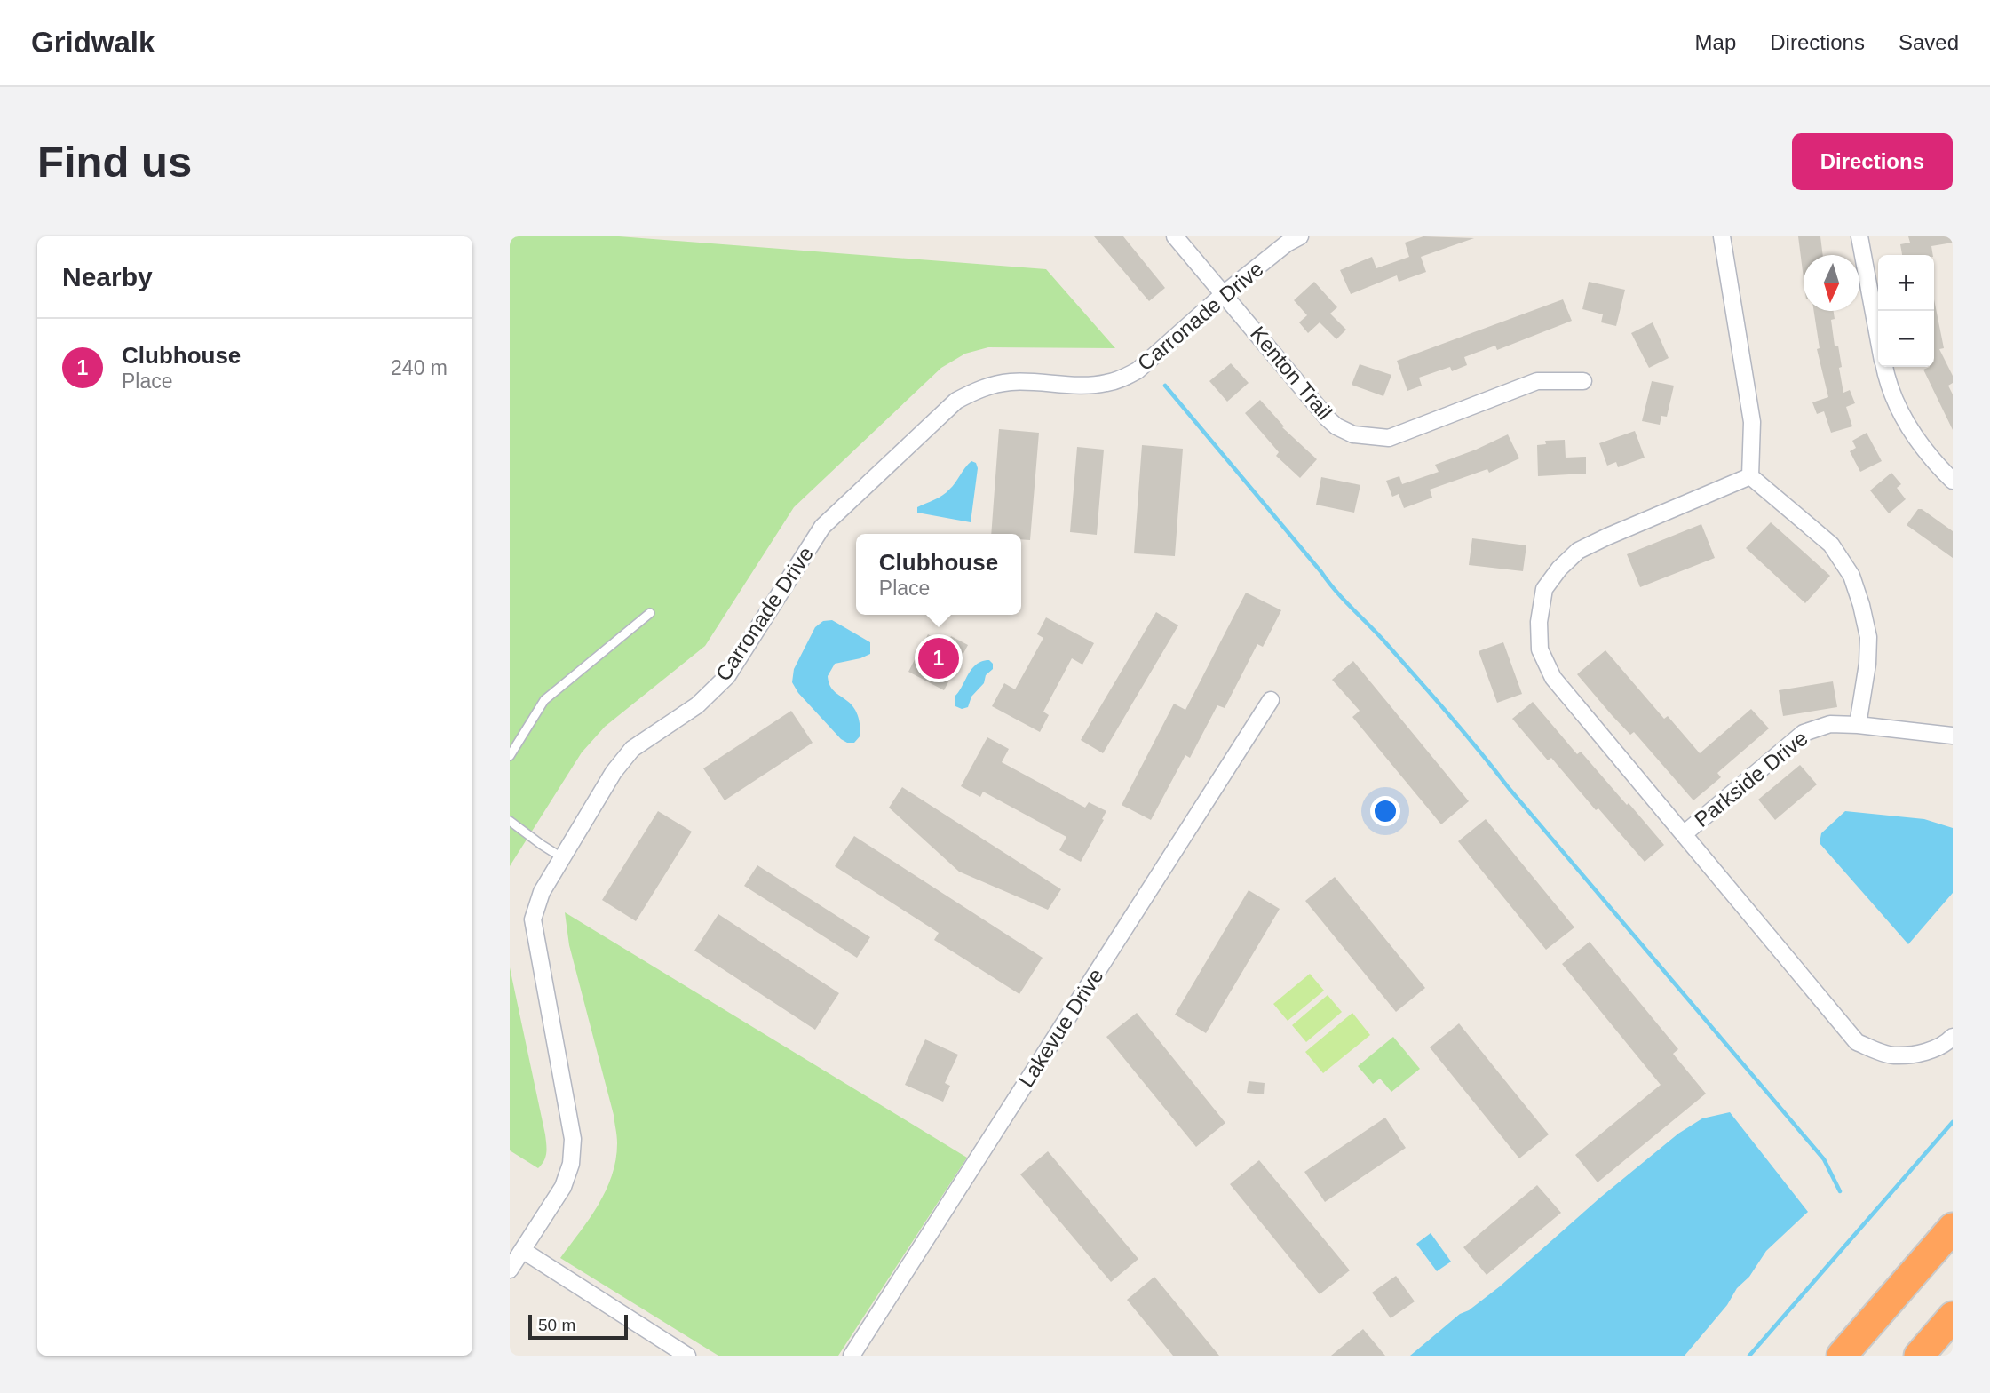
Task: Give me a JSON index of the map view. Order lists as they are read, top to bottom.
{
  "streets": {
    "street": [
      "Carronade Drive",
      "Kenton Trail",
      "Parkside Drive",
      "Lakevue Drive"
    ]
  },
  "crossings": [
    ["Carronade Drive", "Kenton Trail"]
  ],
  "scale_bar": "50 m",
  "north": "bottom",
  "page": {
    "header": "Gridwalk",
    "nav": ["Map", "Directions", "Saved"],
    "buttons": "Directions",
    "title": "Find us",
    "heading": "Nearby",
    "map_buttons": ["+", "−"],
    "list": [
      {
        "mark": "1",
        "name": "Clubhouse",
        "note": "Place",
        "value": "240 m"
      }
    ],
    "popup": ["Clubhouse", "Place"],
    "pins": "1",
    "scale": "50 m"
  }
}
